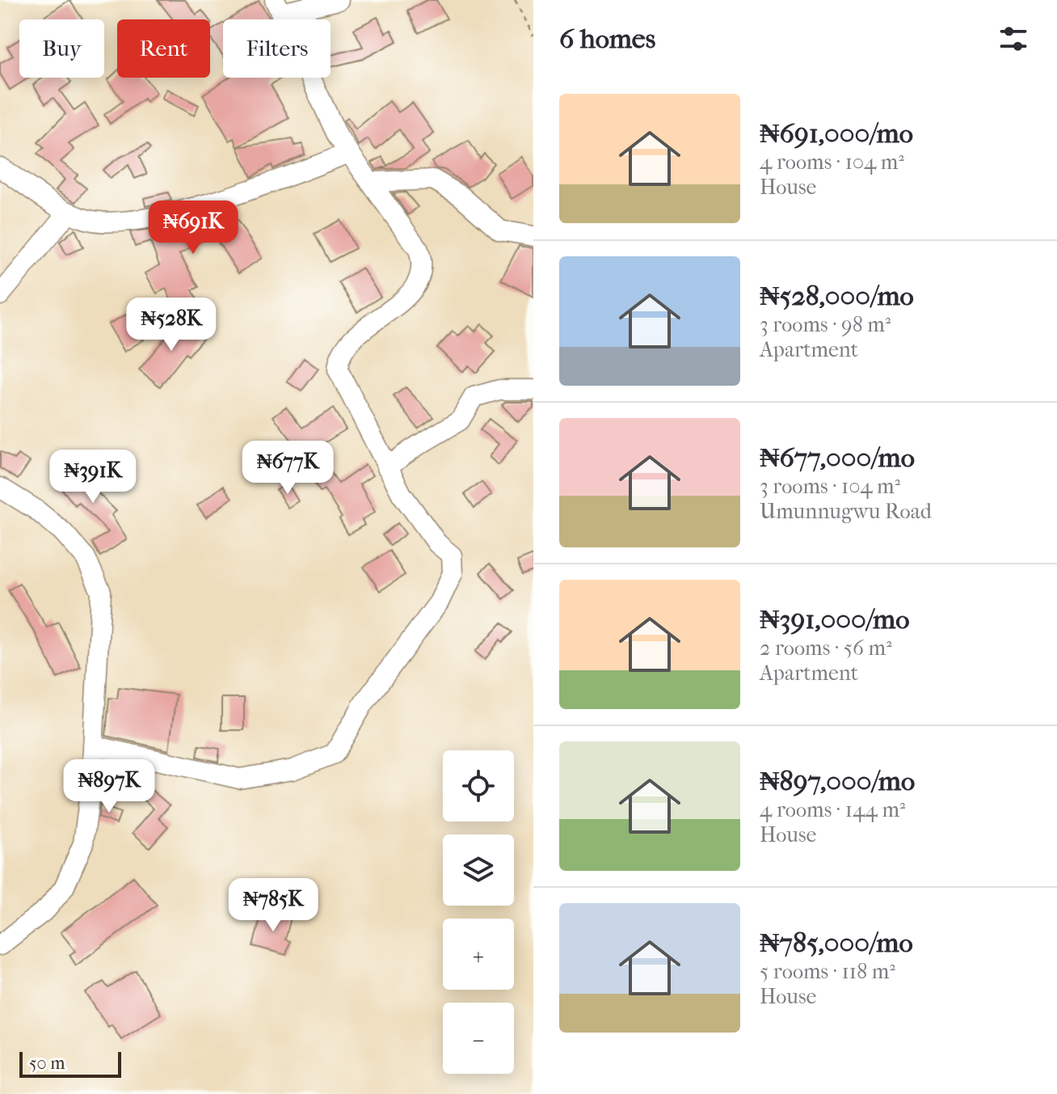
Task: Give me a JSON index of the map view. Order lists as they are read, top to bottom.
{
  "scale_bar": "50 m",
  "page": {
    "heading": "6 homes",
    "chip": ["Buy", "Rent", "Filters"],
    "list": [
      {
        "name": "₦691,000/mo",
        "note": "4 rooms · 104 m² · House"
      },
      {
        "name": "₦528,000/mo",
        "note": "3 rooms · 98 m² · Apartment"
      },
      {
        "name": "₦677,000/mo",
        "note": "3 rooms · 104 m² · Umunnugwu Road"
      },
      {
        "name": "₦391,000/mo",
        "note": "2 rooms · 56 m² · Apartment"
      },
      {
        "name": "₦897,000/mo",
        "note": "4 rooms · 144 m² · House"
      },
      {
        "name": "₦785,000/mo",
        "note": "5 rooms · 118 m² · House"
      }
    ],
    "price": [
      "₦691K",
      "₦528K",
      "₦677K",
      "₦391K",
      "₦897K",
      "₦785K"
    ],
    "map_buttons": ["+", "−"],
    "scale": "50 m"
  }
}
